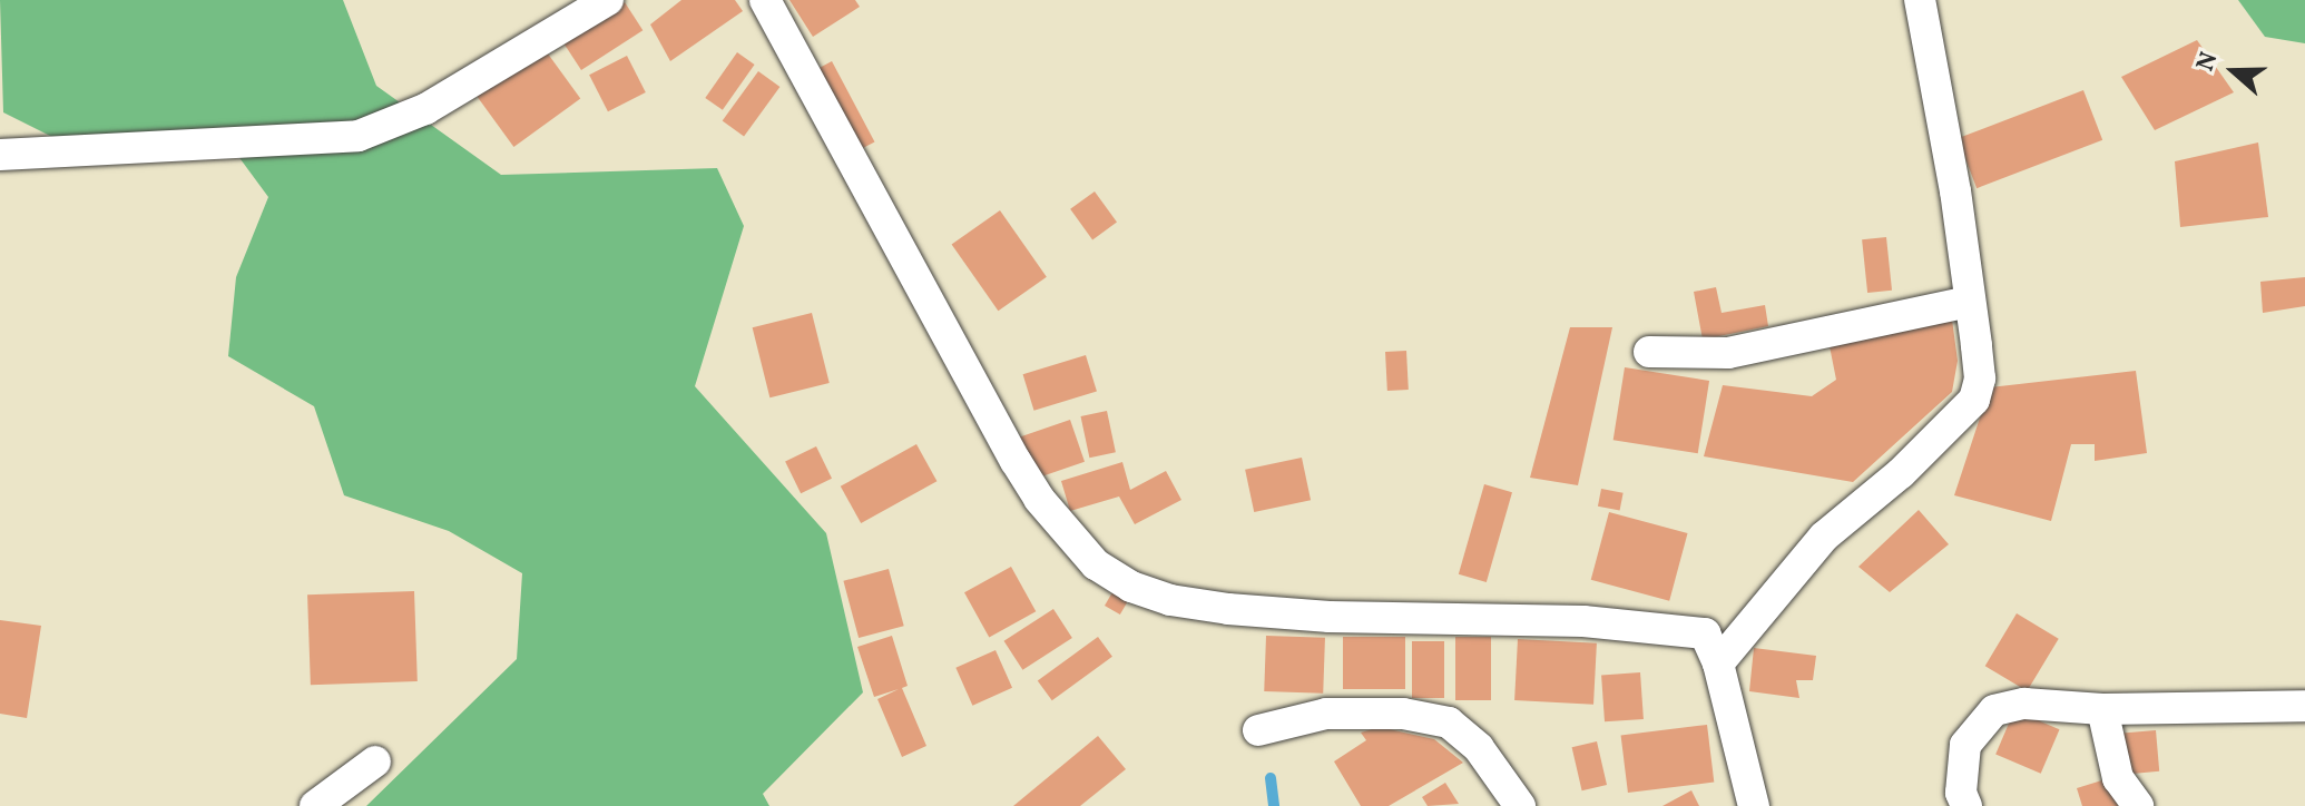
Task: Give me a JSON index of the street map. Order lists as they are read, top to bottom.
{
  "north": "left"
}
